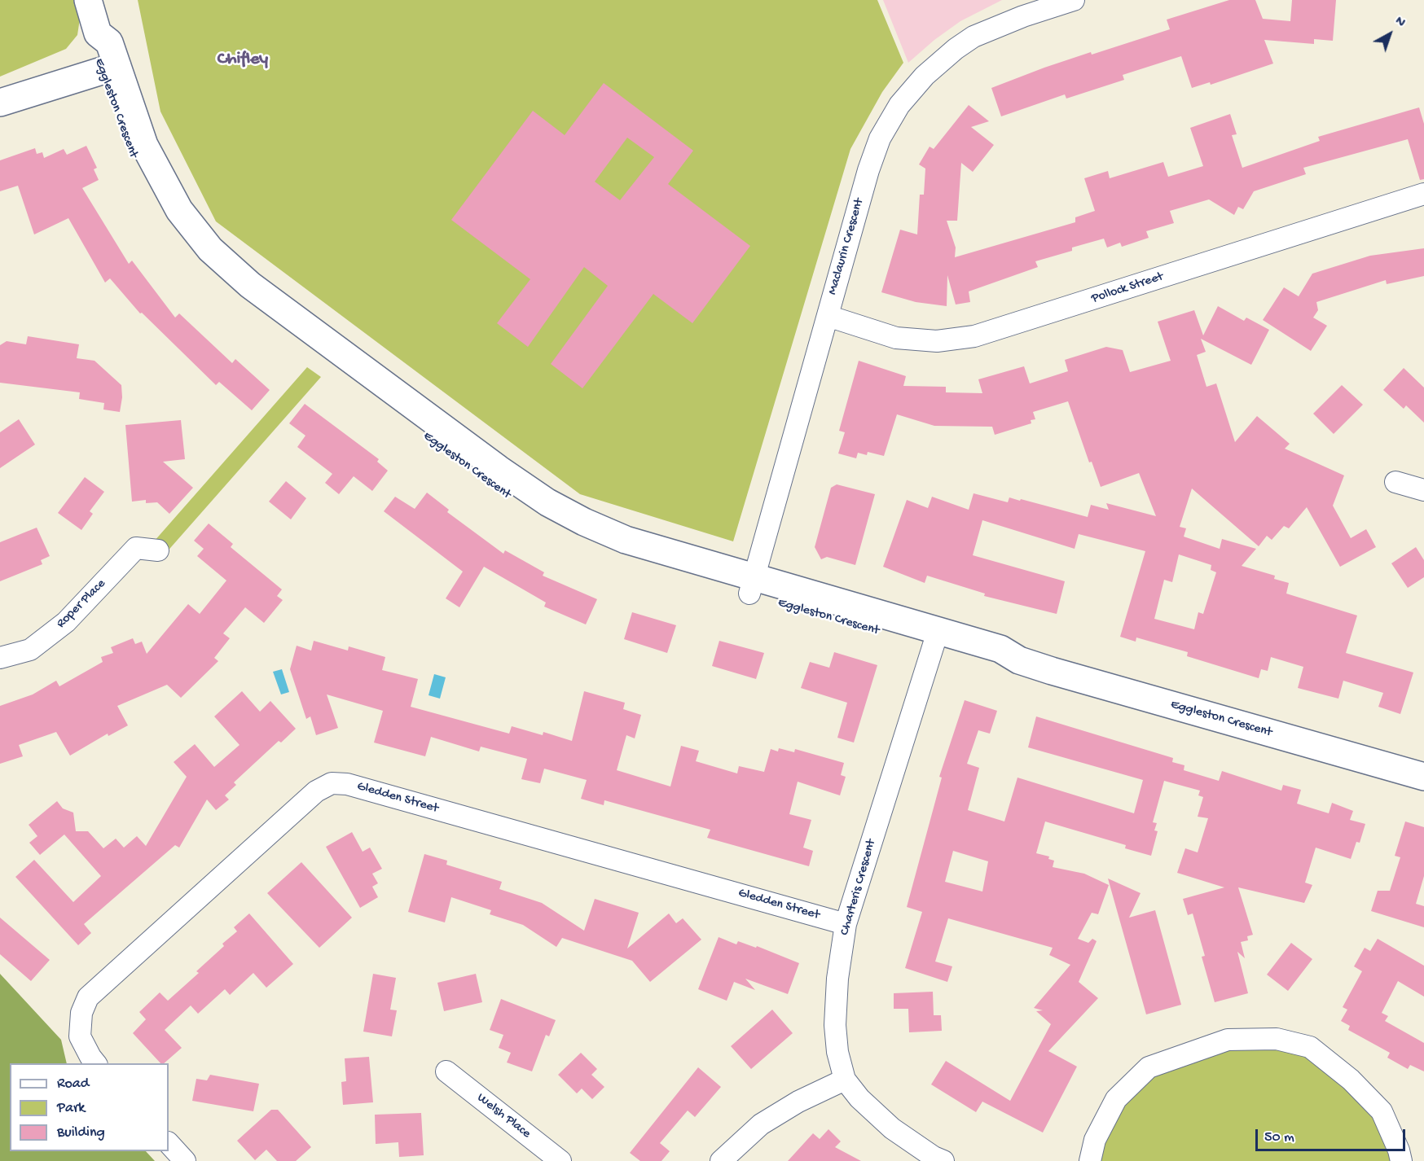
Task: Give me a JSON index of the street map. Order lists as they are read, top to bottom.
{
  "streets": {
    "street": [
      "Eggleston Crescent",
      "Maclaurin Crescent",
      "Pollock Street",
      "Roper Place",
      "Gledden Street",
      "Charteris Crescent",
      "Welsh Place"
    ]
  },
  "crossings": [
    ["Eggleston Crescent", "Maclaurin Crescent"],
    ["Eggleston Crescent", "Charteris Crescent"],
    ["Maclaurin Crescent", "Pollock Street"],
    ["Gledden Street", "Charteris Crescent"]
  ],
  "districts": ["Chifley"],
  "legend": ["Road", "Park", "Building"],
  "scale_bar": "50 m",
  "north": "top right"
}
